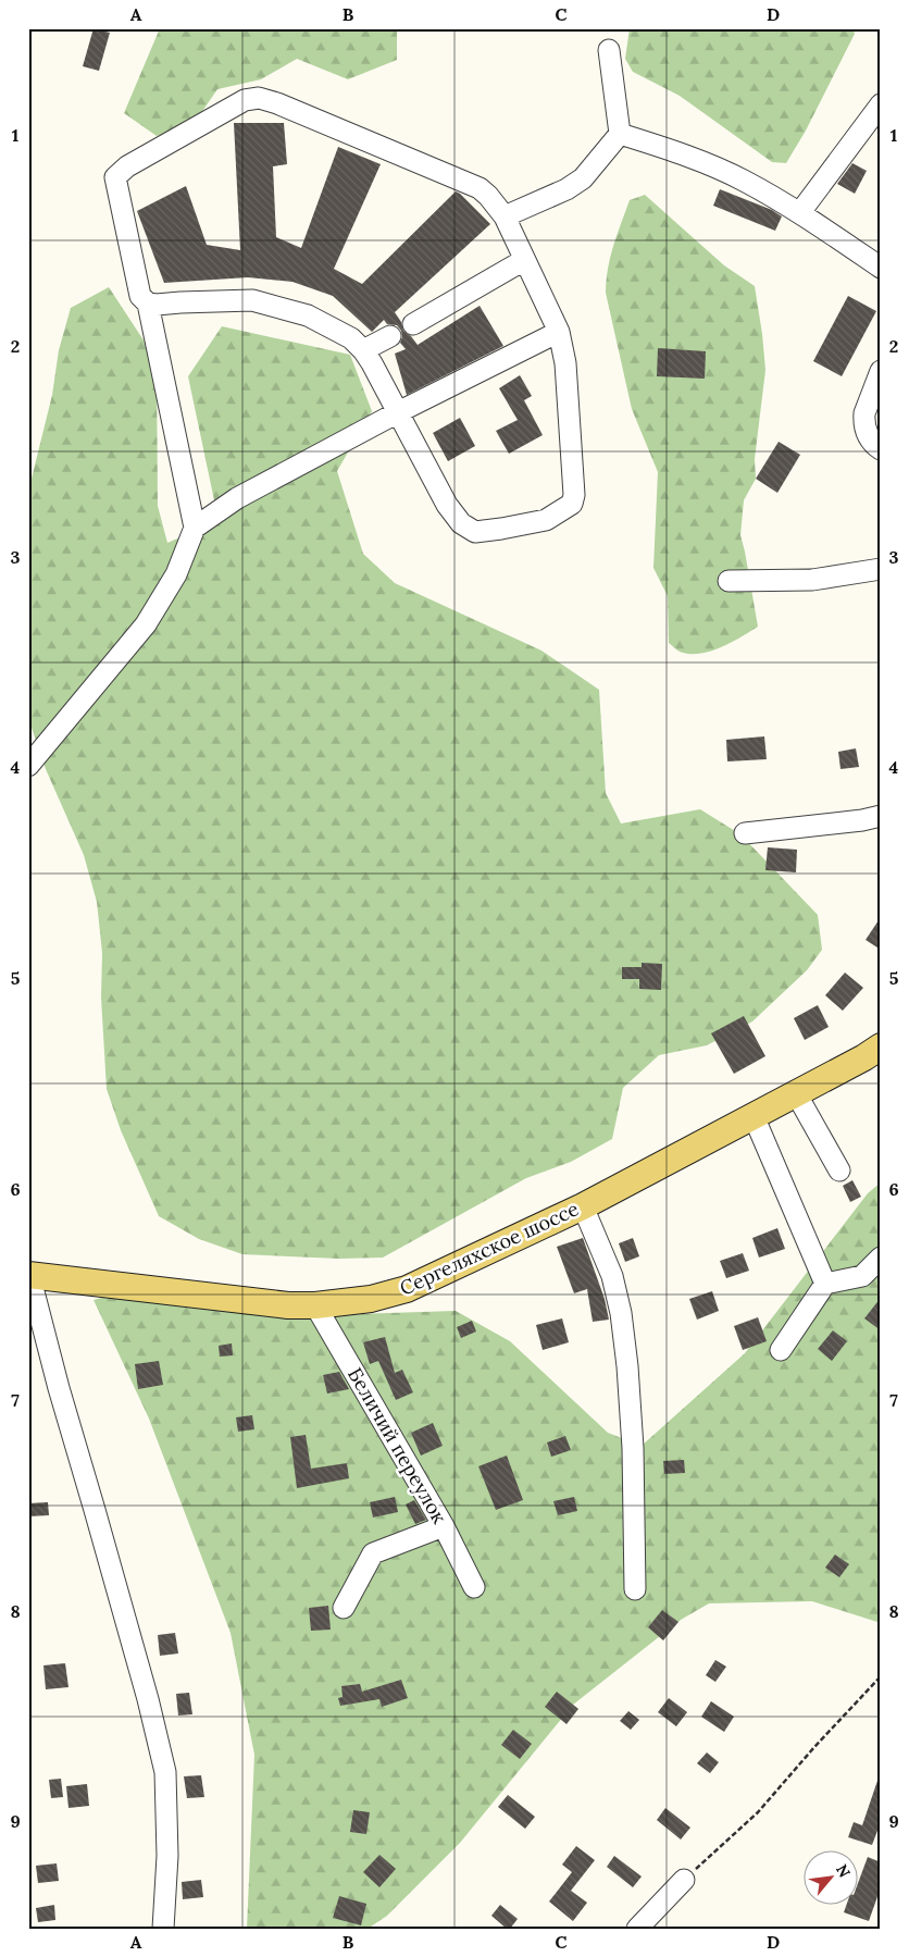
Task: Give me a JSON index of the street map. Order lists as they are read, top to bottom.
{
  "streets": {
    "main road": ["Сергеляхское шоссе"],
    "street": ["Беличий переулок"]
  },
  "crossings": [
    ["Сергеляхское шоссе", "Беличий переулок"]
  ],
  "north": "top right",
  "grid": {
    "columns": [
      "A",
      "B",
      "C",
      "D"
    ],
    "rows": [
      "1",
      "2",
      "3",
      "4",
      "5",
      "6",
      "7",
      "8",
      "9"
    ]
  }
}
